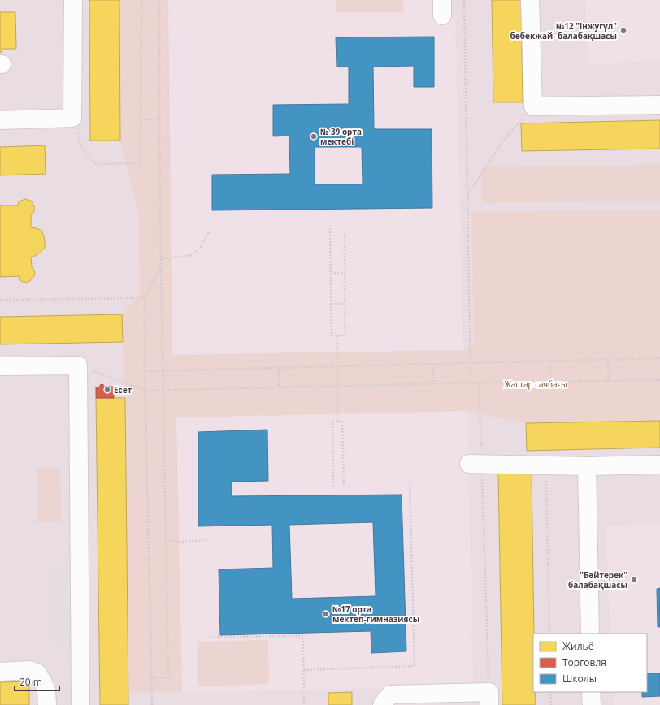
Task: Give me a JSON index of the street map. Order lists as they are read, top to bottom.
{
  "parks": ["Жастар саябағы"],
  "places": [
    "№12 \"Інжугүл\" бөбекжай- балабақшасы",
    "№ 39 орта мектебі",
    "Есет",
    "\"Бәйтерек\" балабақшасы",
    "№17 орта мектеп-гимназиясы"
  ],
  "legend": ["Жильё", "Торговля", "Школы"],
  "scale_bar": "20 m"
}
